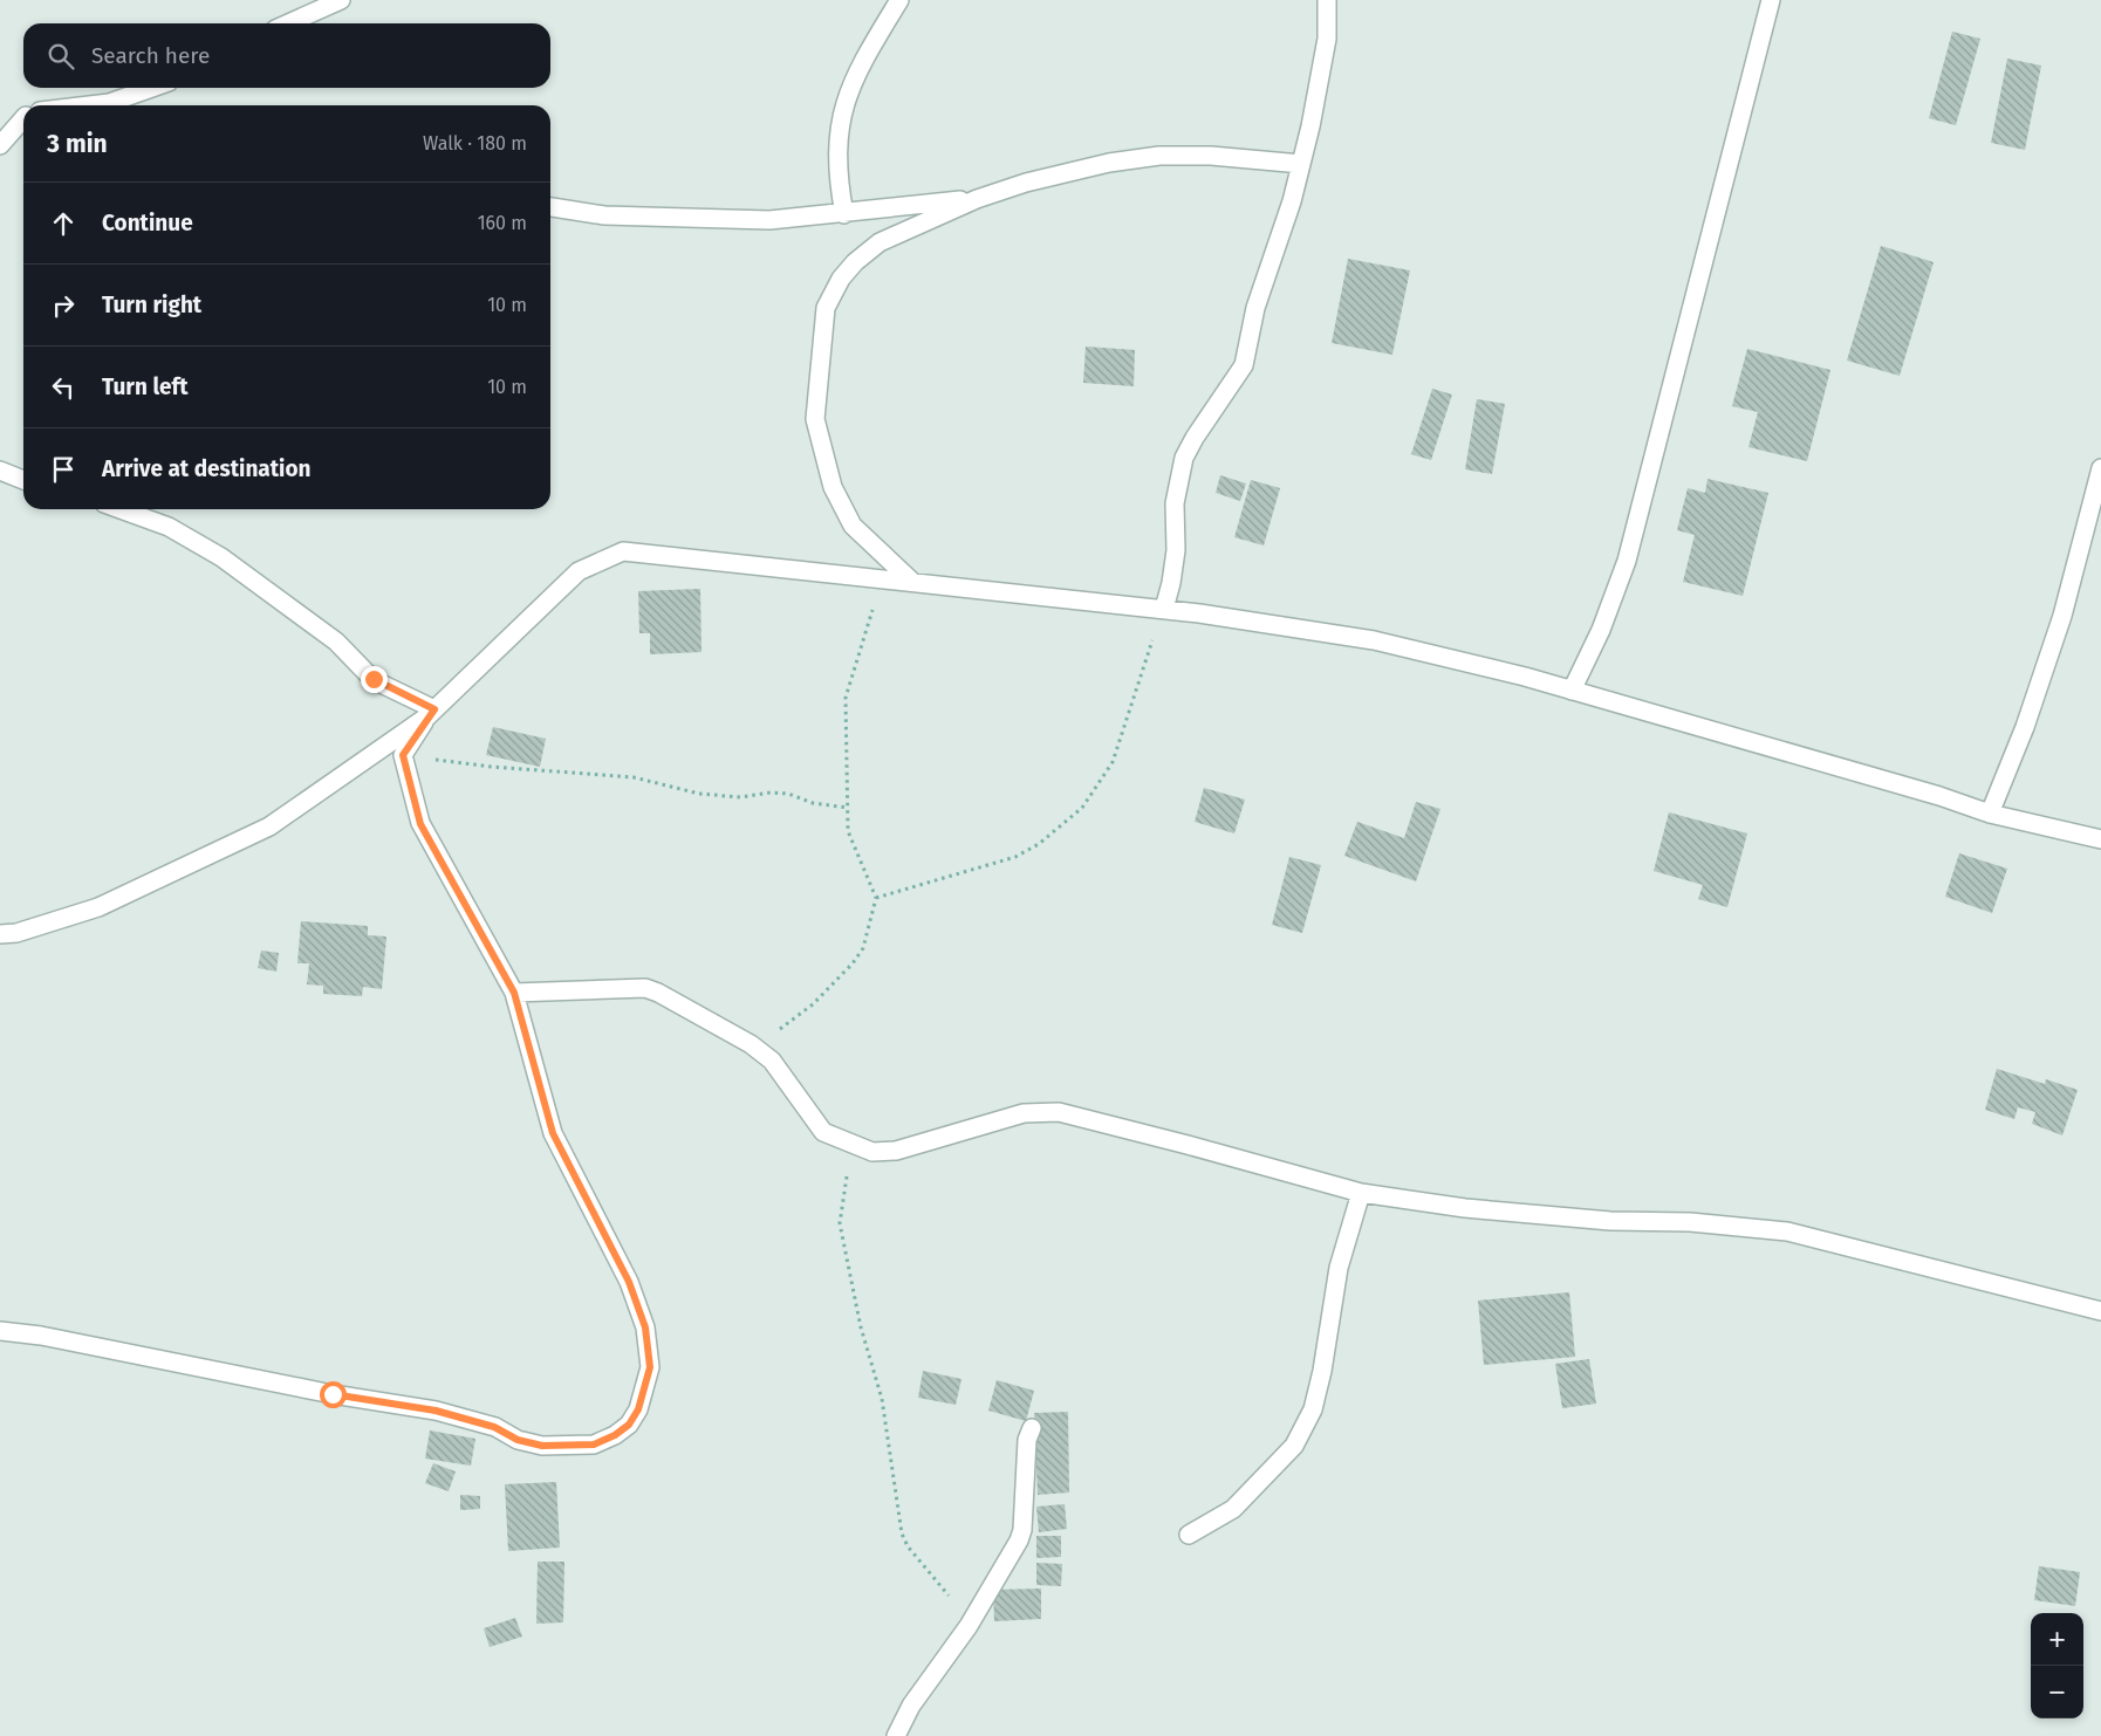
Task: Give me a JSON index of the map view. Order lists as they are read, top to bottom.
{
  "page": {
    "search": "Search here",
    "heading": ["3 min", "Walk · 180 m"],
    "list": [
      ["Continue", "160 m"],
      ["Turn right", "10 m"],
      ["Turn left", "10 m"],
      "Arrive at destination"
    ],
    "map_buttons": ["+", "−"]
  }
}
